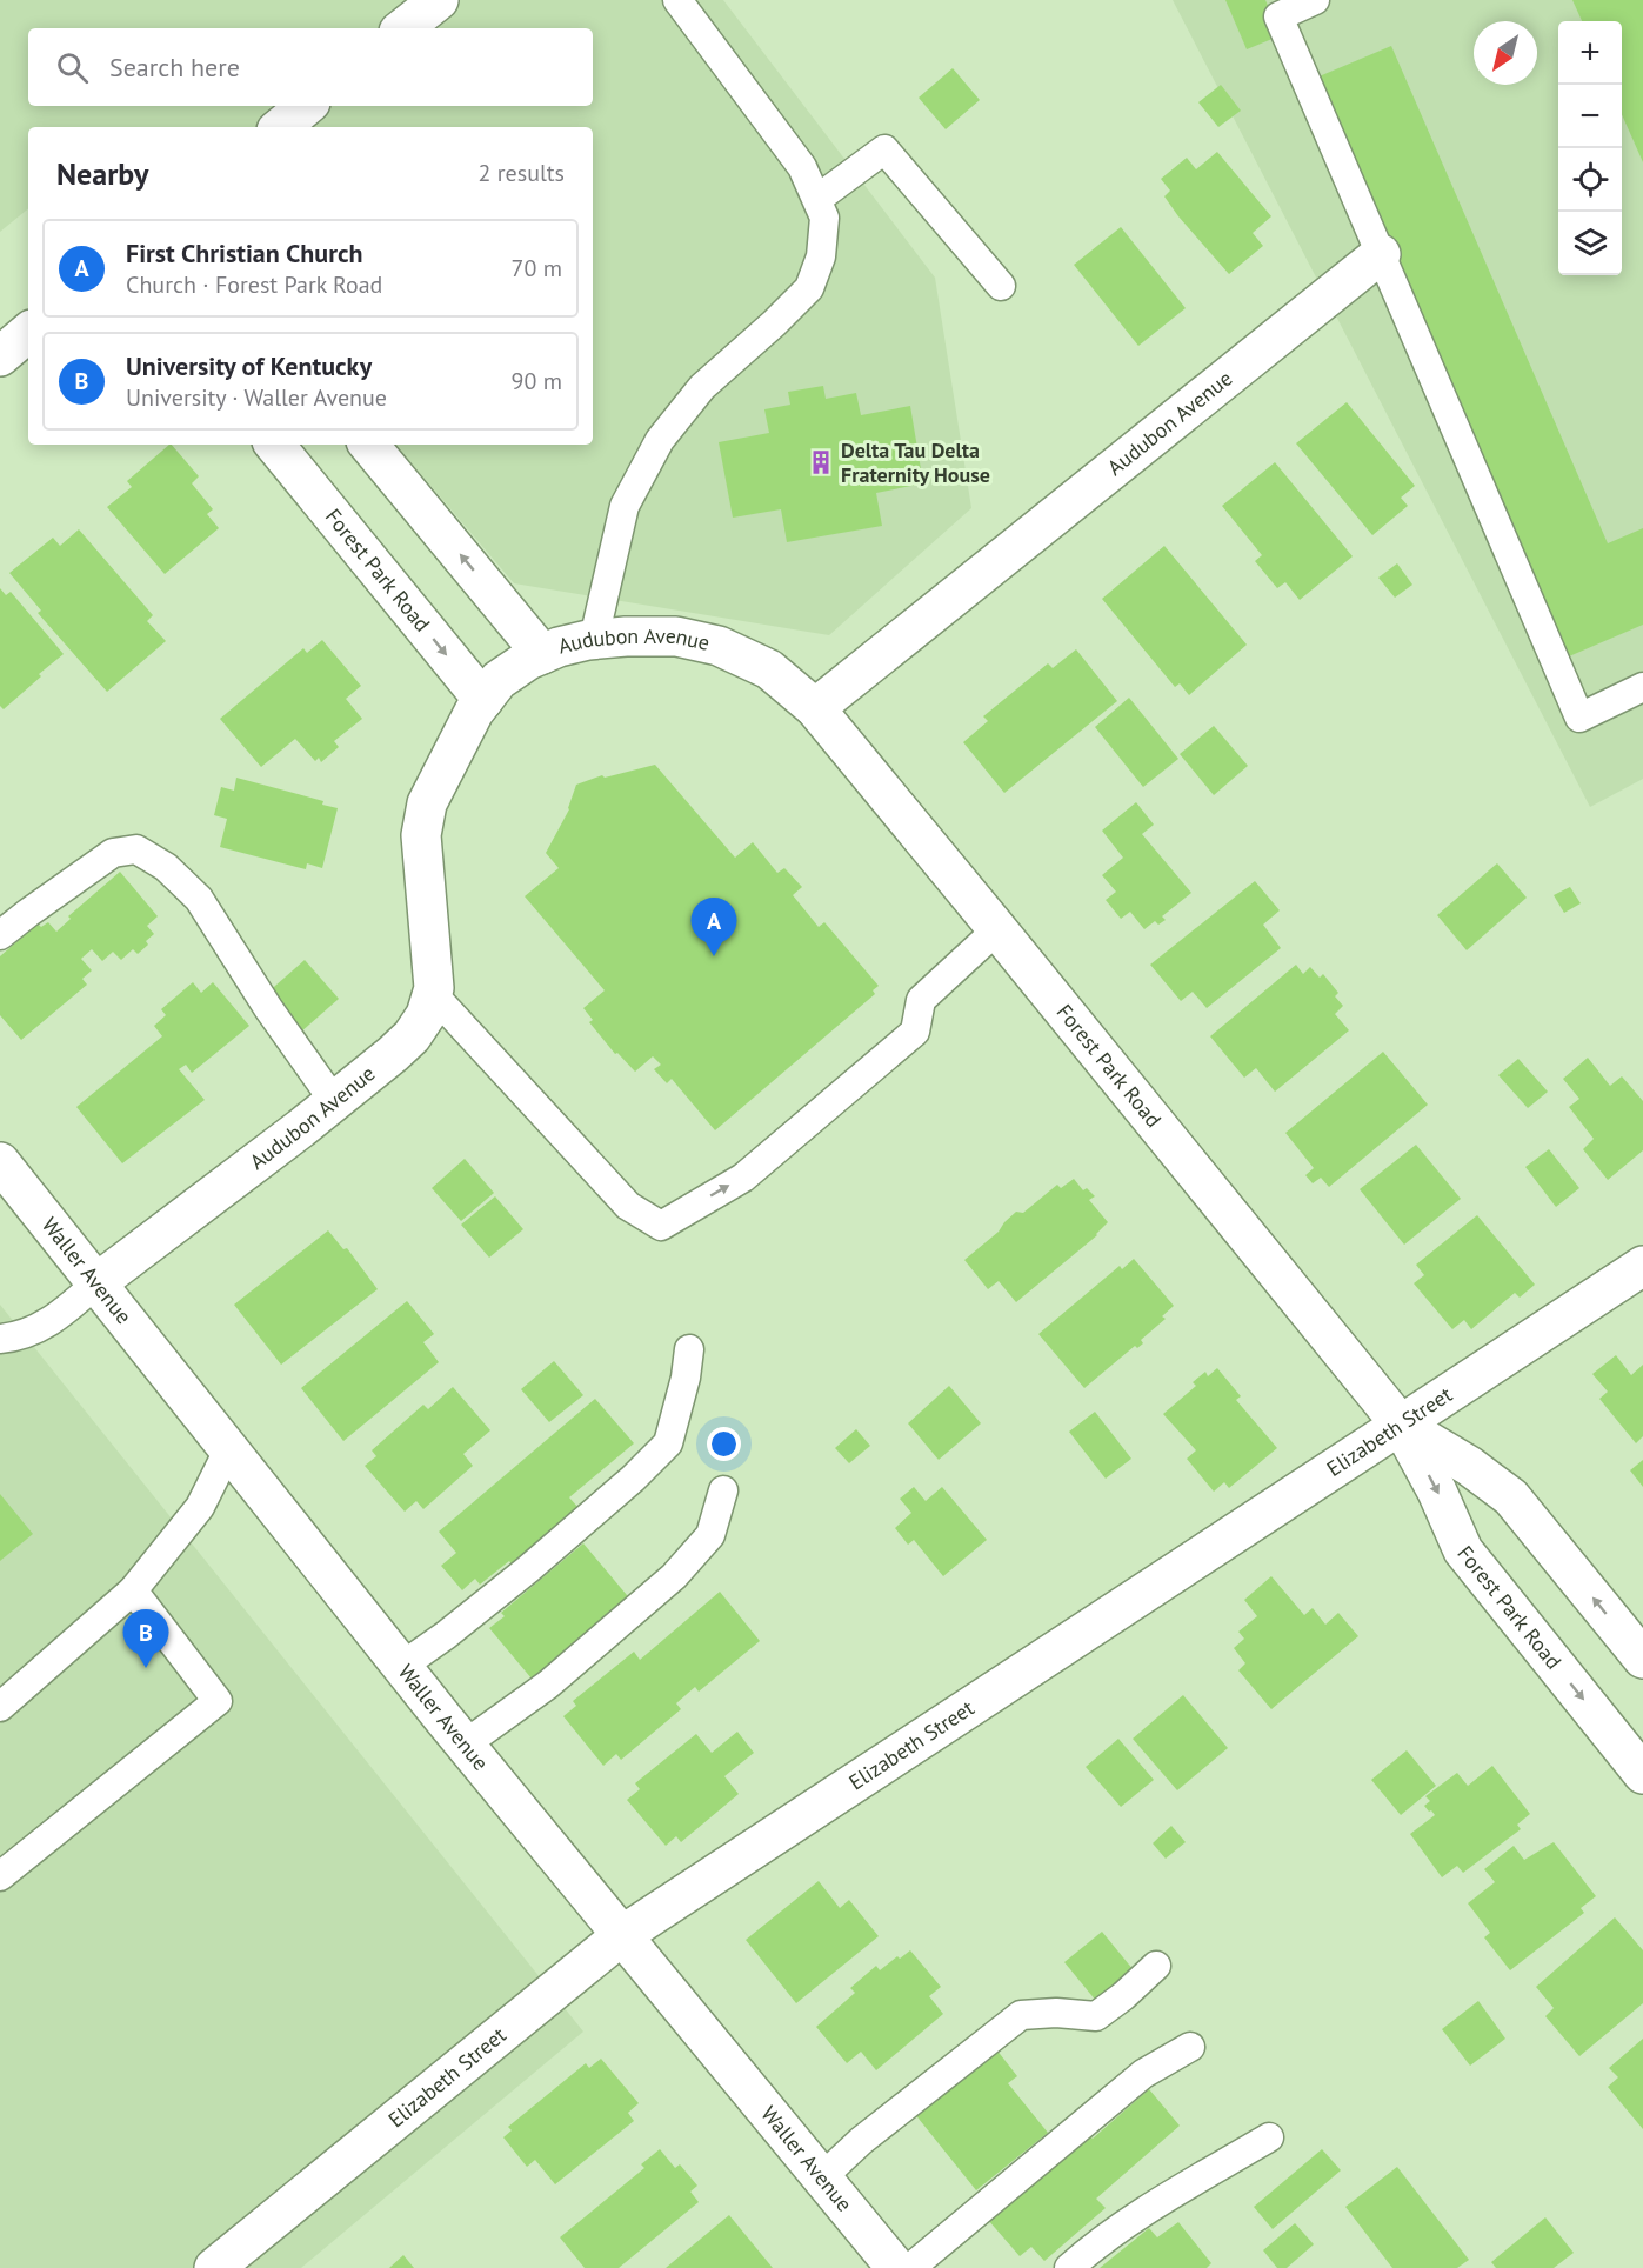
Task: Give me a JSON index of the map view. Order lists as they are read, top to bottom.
{
  "streets": {
    "street": [
      "Audubon Avenue",
      "Forest Park Road",
      "Waller Avenue",
      "Elizabeth Street"
    ]
  },
  "crossings": [
    ["Audubon Avenue", "Forest Park Road"],
    ["Audubon Avenue", "Waller Avenue"],
    ["Forest Park Road", "Elizabeth Street"],
    ["Waller Avenue", "Elizabeth Street"]
  ],
  "places": {
    "building": ["Delta Tau Delta Fraternity House"]
  },
  "north": "bottom left",
  "page": {
    "map_buttons": ["+", "−"],
    "search": "Search here",
    "heading": ["Nearby", "2 results"],
    "list": [
      {
        "mark": "A",
        "name": "First Christian Church",
        "note": "Church · Forest Park Road",
        "value": "70 m"
      },
      {
        "mark": "B",
        "name": "University of Kentucky",
        "note": "University · Waller Avenue",
        "value": "90 m"
      }
    ],
    "pins": ["A", "B"]
  }
}
